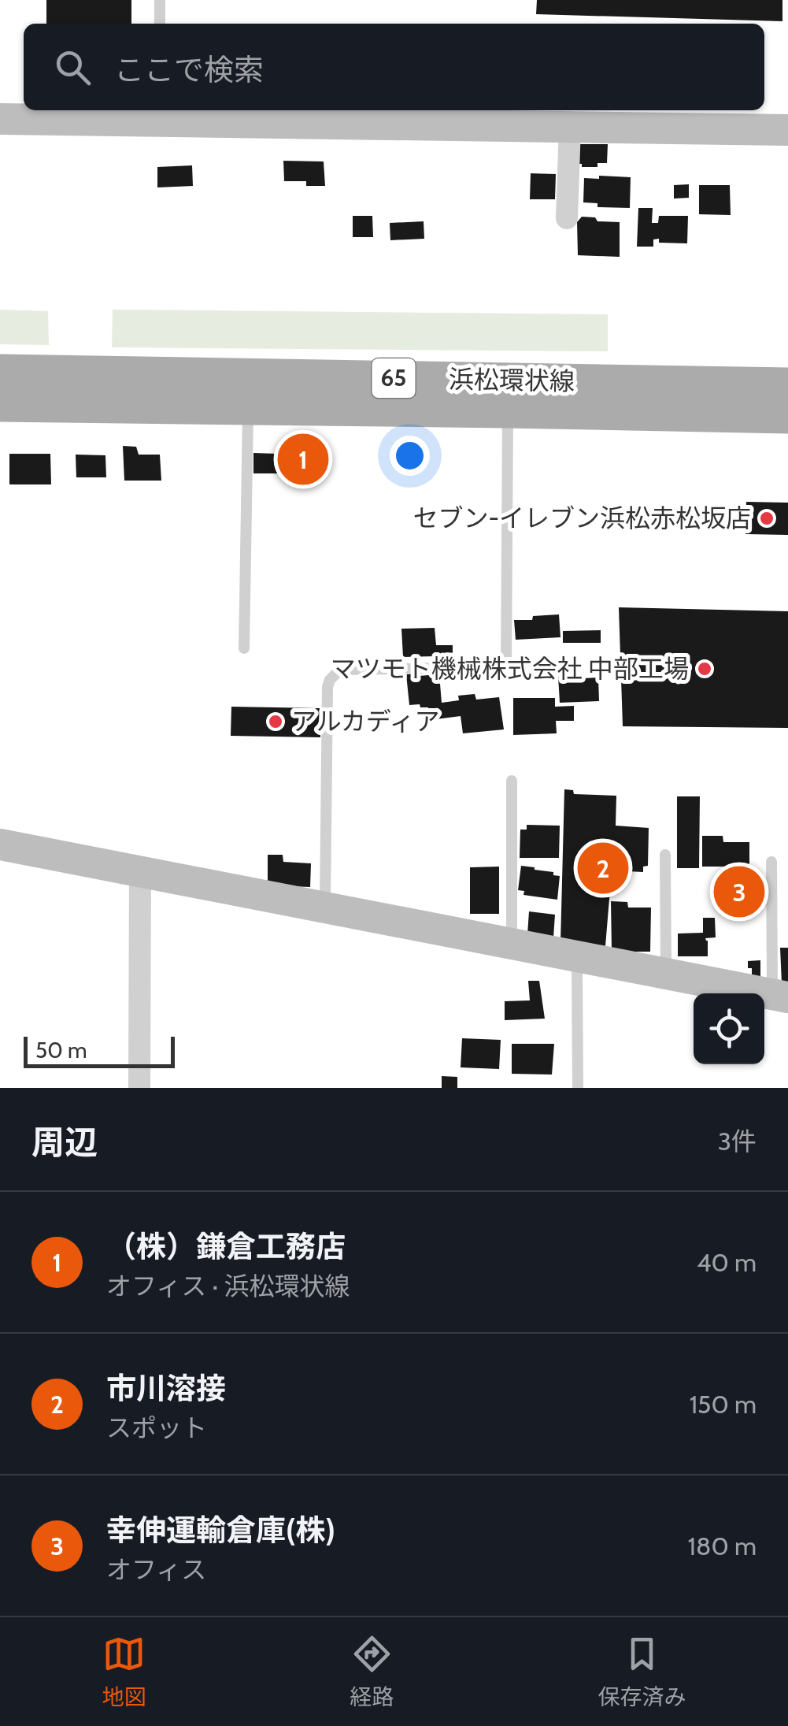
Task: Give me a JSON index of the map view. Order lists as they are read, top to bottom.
{
  "streets": {
    "main road": ["65", "浜松環状線"]
  },
  "places": ["セブン-イレブン浜松赤松坂店", "マツモト機械株式会社 中部工場", "アルカディア"],
  "scale_bar": "50 m",
  "page": {
    "search": "ここで検索",
    "pins": ["1", "2", "3"],
    "scale": "50 m",
    "heading": ["周辺", "3件"],
    "list": [
      {
        "mark": "1",
        "name": "（株）鎌倉工務店",
        "note": "オフィス · 浜松環状線",
        "value": "40 m"
      },
      {
        "mark": "2",
        "name": "市川溶接",
        "note": "スポット",
        "value": "150 m"
      },
      {
        "mark": "3",
        "name": "幸伸運輸倉庫(株)",
        "note": "オフィス",
        "value": "180 m"
      }
    ],
    "nav": ["地図", "経路", "保存済み"]
  }
}
